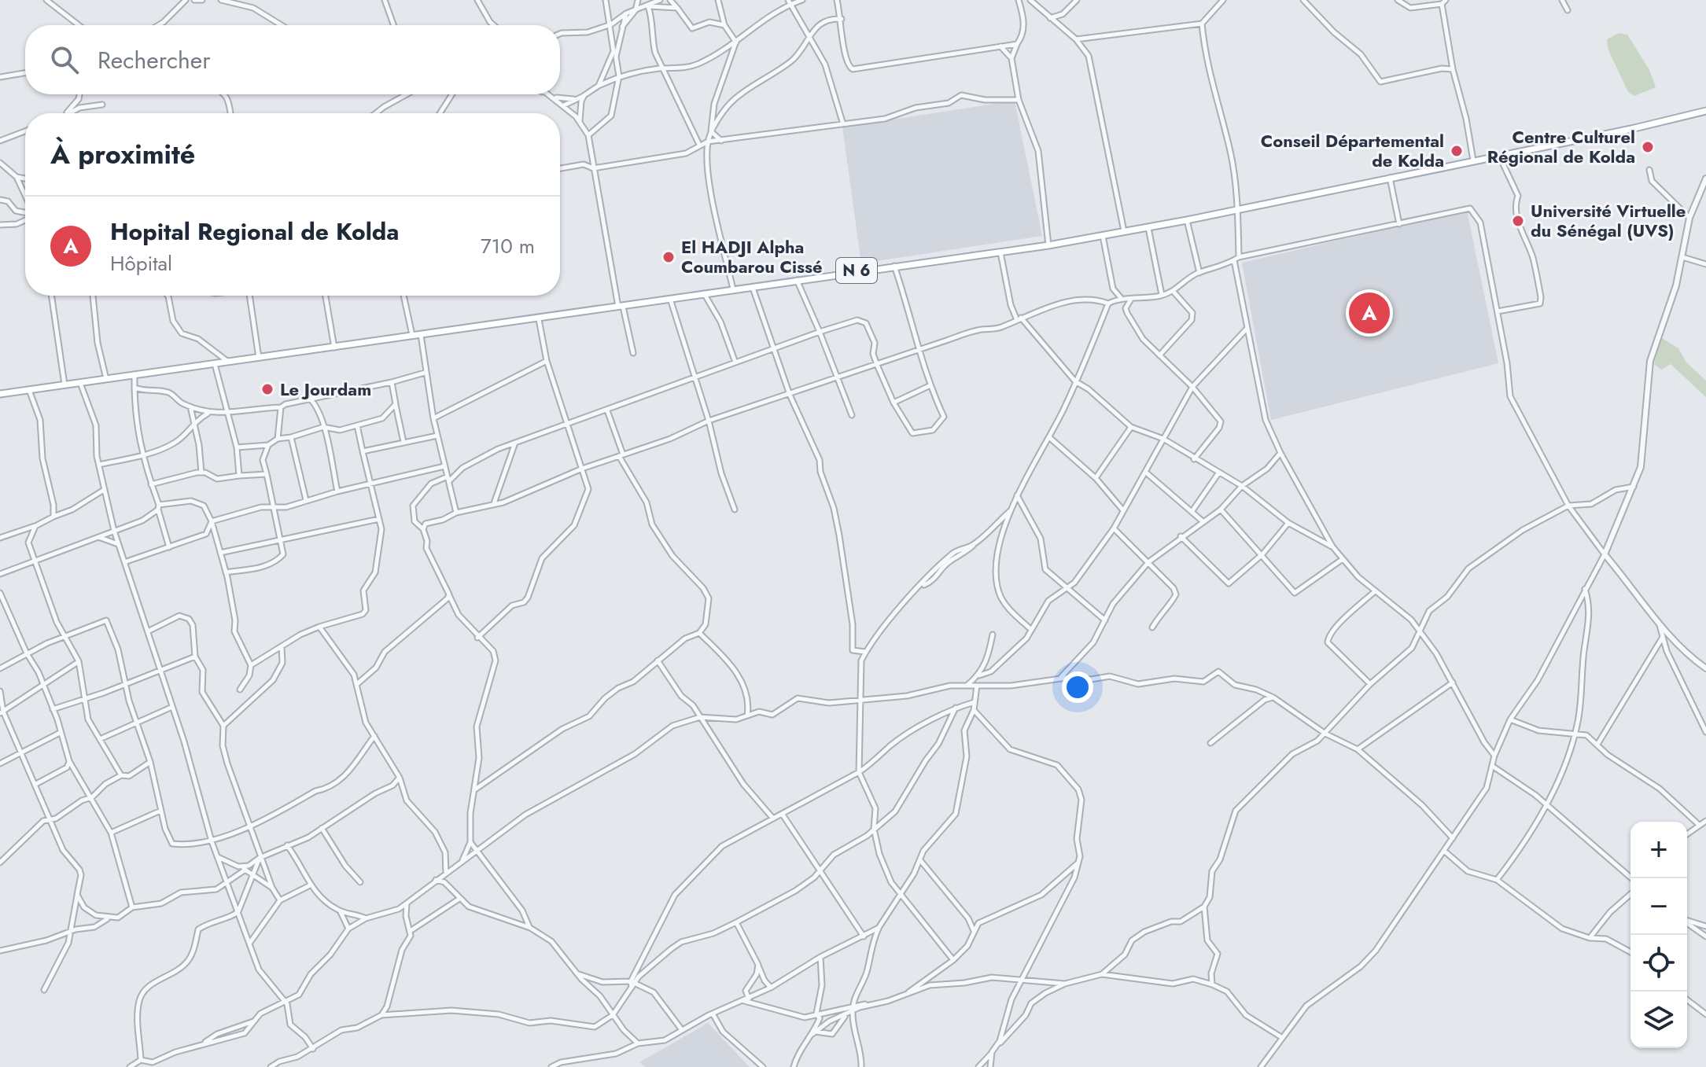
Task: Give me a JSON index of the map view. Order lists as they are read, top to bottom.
{
  "streets": {
    "main road": ["N 6"]
  },
  "places": [
    "Centre Culturel Régional de Kolda",
    "Conseil Départemental de Kolda",
    "Université Virtuelle du Sénégal (UVS)",
    "El HADJI Alpha Coumbarou Cissé",
    "Le Jourdam"
  ],
  "page": {
    "search": "Rechercher",
    "heading": "À proximité",
    "list": [
      {
        "mark": "A",
        "name": "Hopital Regional de Kolda",
        "note": "Hôpital",
        "value": "710 m"
      }
    ],
    "pins": "A",
    "map_buttons": ["+", "−"]
  }
}
